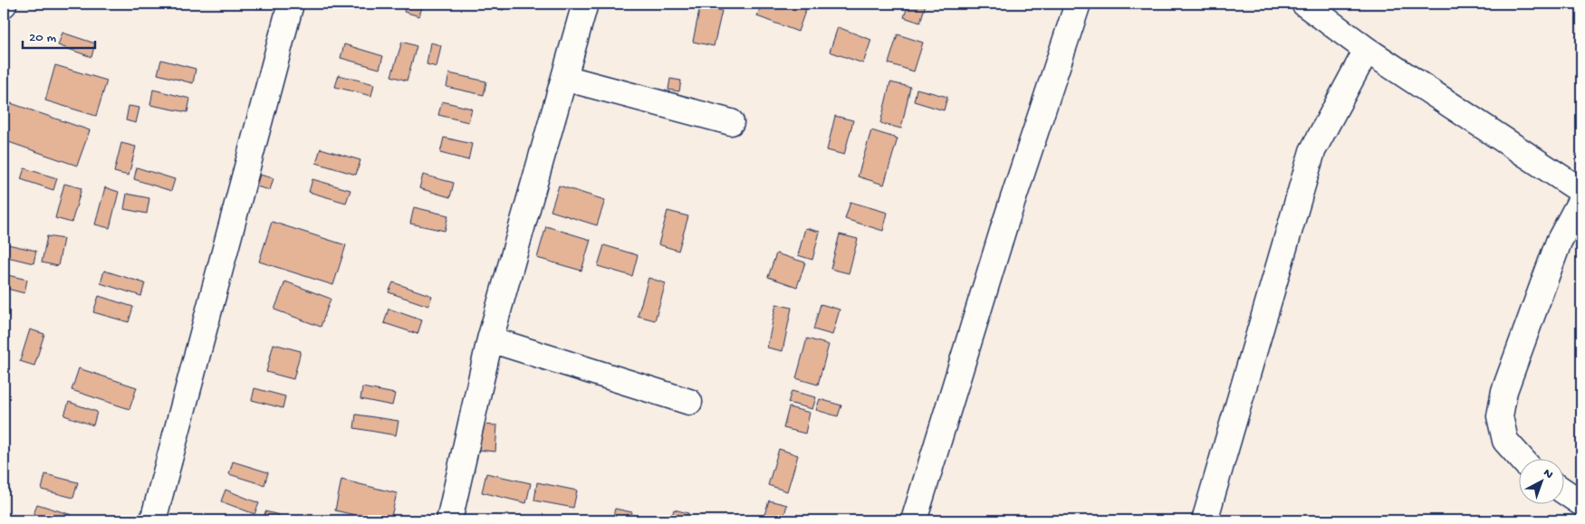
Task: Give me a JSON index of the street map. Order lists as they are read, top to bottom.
{
  "scale_bar": "20 m",
  "north": "top right"
}
